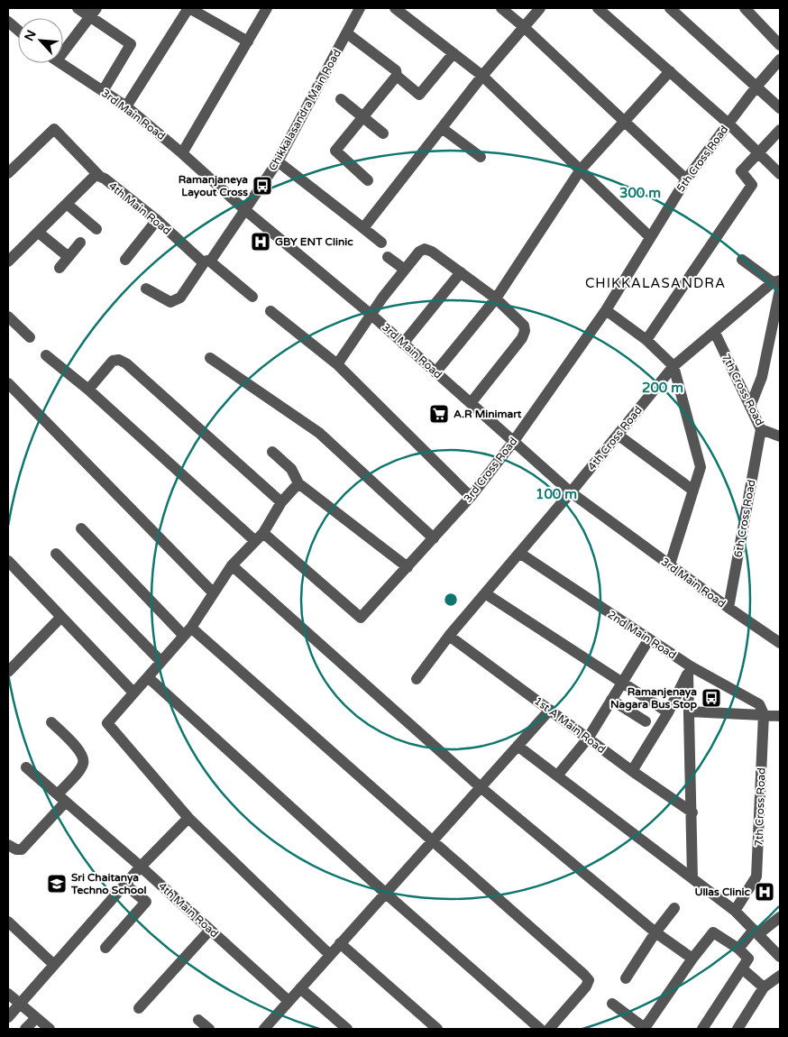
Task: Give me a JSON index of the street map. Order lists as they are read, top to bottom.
{
  "streets": {
    "street": [
      "Chikkalasandra Main Road",
      "3rd Main Road",
      "5th Cross Road",
      "4th Main Road",
      "7th Cross Road",
      "4th Cross Road",
      "3rd Cross Road",
      "6th Cross Road",
      "2nd Main Road",
      "1st A Main Road"
    ]
  },
  "crossings": [
    ["Chikkalasandra Main Road", "3rd Main Road"],
    ["3rd Main Road", "4th Cross Road"],
    ["3rd Main Road", "3rd Cross Road"],
    ["3rd Main Road", "6th Cross Road"],
    ["5th Cross Road", "3rd Cross Road"],
    ["7th Cross Road", "4th Cross Road"],
    ["7th Cross Road", "6th Cross Road"],
    ["7th Cross Road", "2nd Main Road"],
    ["4th Cross Road", "2nd Main Road"],
    ["4th Cross Road", "1st A Main Road"]
  ],
  "districts": ["CHIKKALASANDRA"],
  "places": {
    "bus stop": ["Ramanjaneya Layout Cross", "Ramanjenaya Nagara Bus Stop"],
    "hospital": ["GBY ENT Clinic", "Ullas Clinic"],
    "supermarket": ["A.R Minimart"],
    "school or university": ["Sri Chaitanya Techno School"]
  },
  "north": "top left",
  "rings": ["300 m", "200 m", "100 m"]
}
